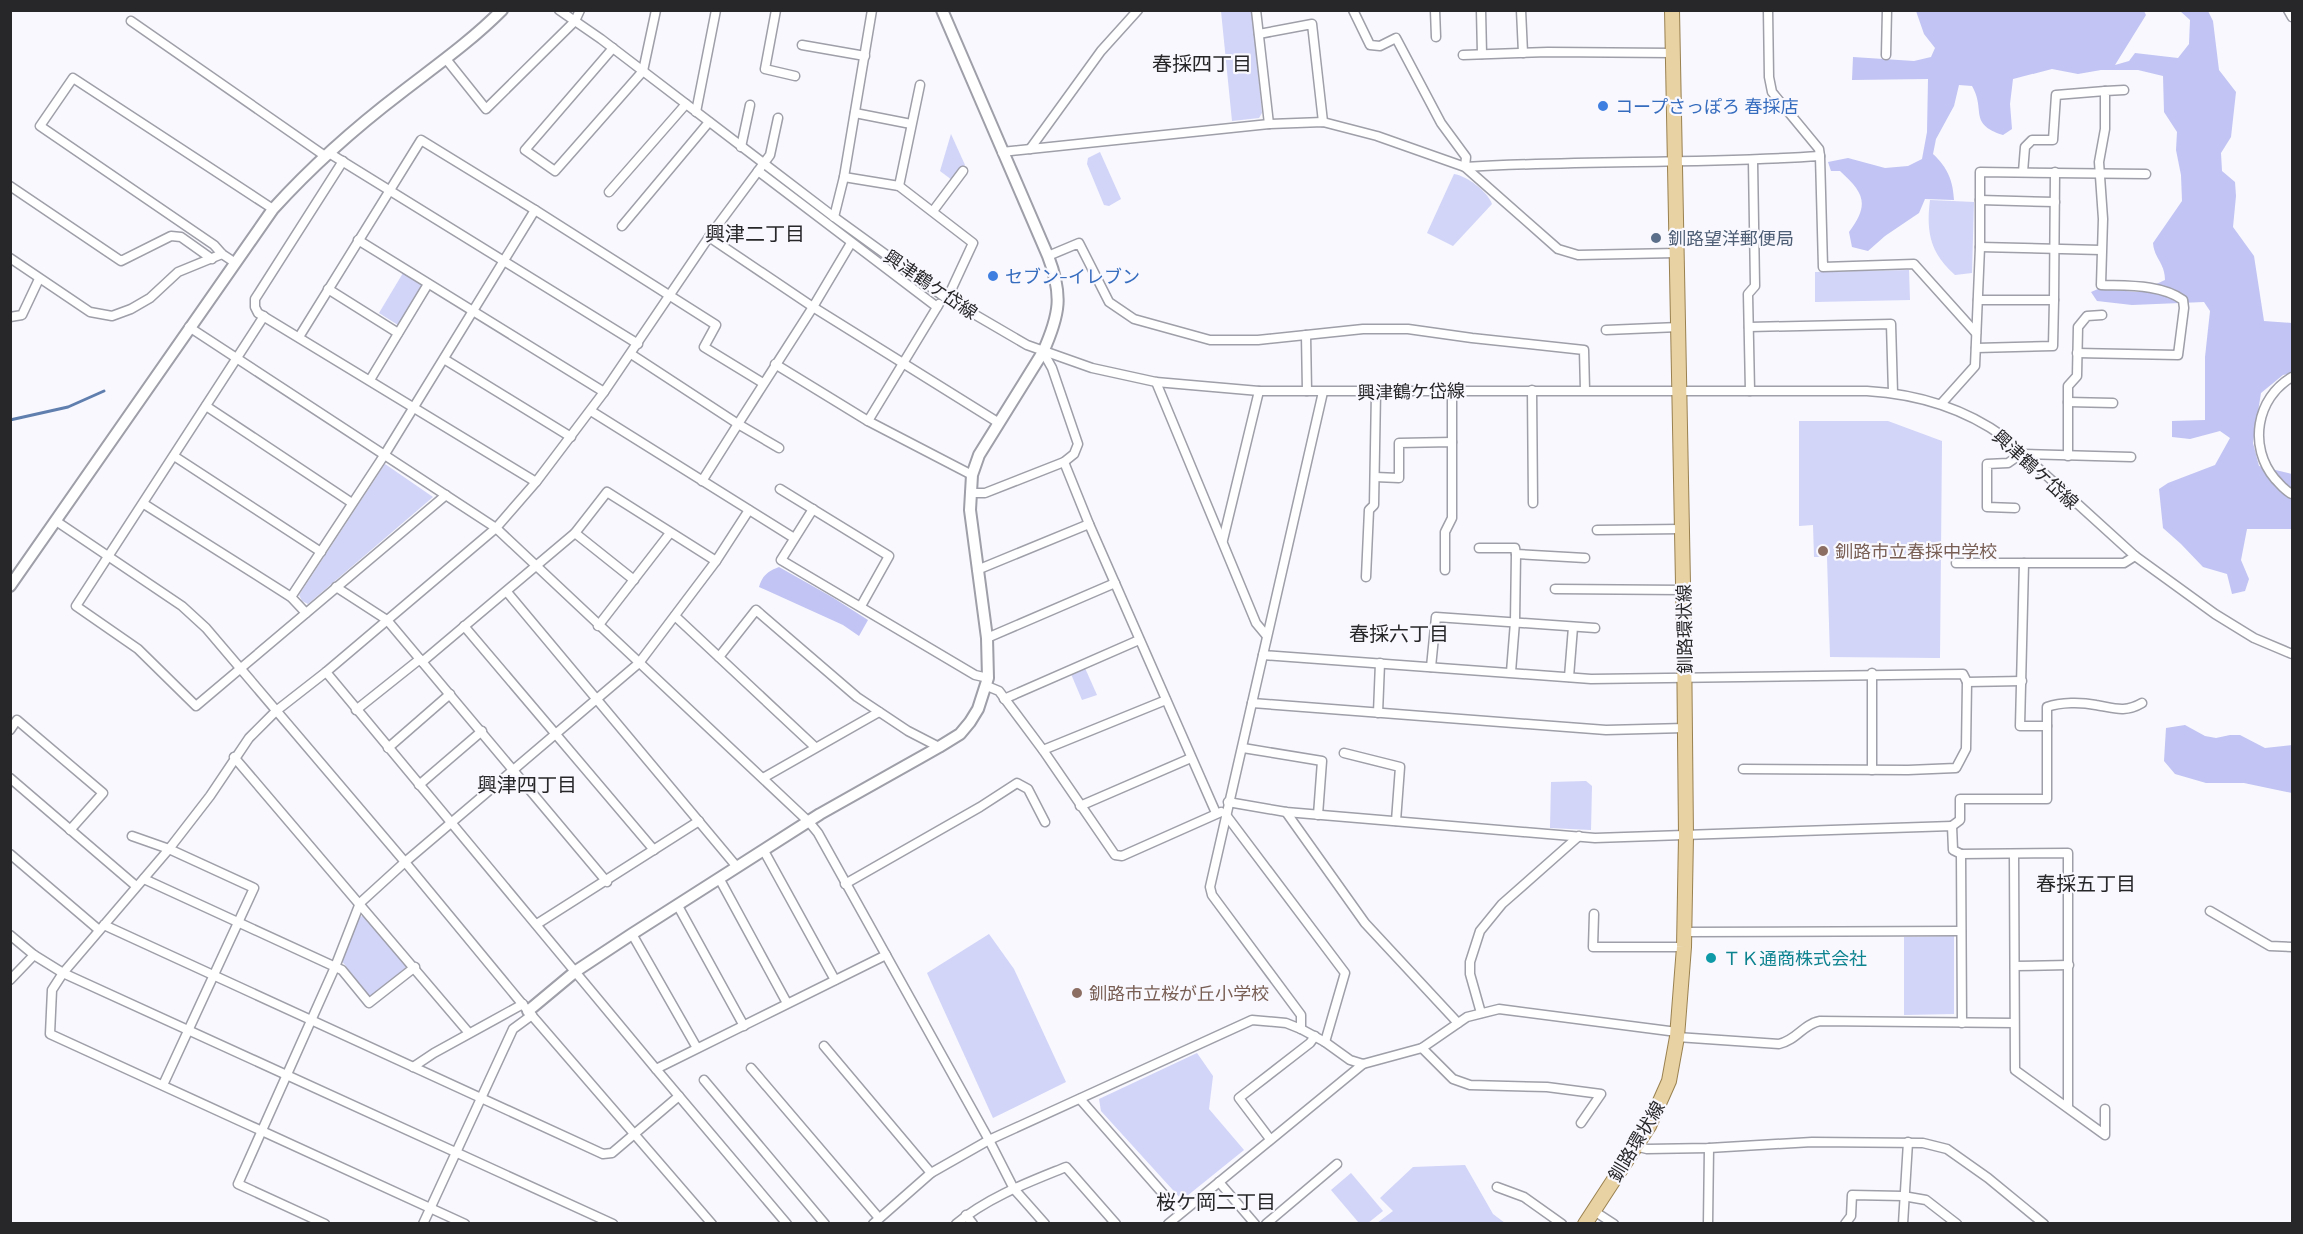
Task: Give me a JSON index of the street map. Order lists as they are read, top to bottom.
{
  "streets": {
    "main road": ["釧路環状線"],
    "street": ["興津鶴ケ岱線"]
  },
  "crossings": [
    ["興津鶴ケ岱線", "釧路環状線"]
  ],
  "districts": [
    "春採四丁目",
    "興津二丁目",
    "春採六丁目",
    "興津四丁目",
    "春採五丁目",
    "桜ケ岡二丁目"
  ],
  "places": [
    "コープさっぽろ 春採店",
    "釧路望洋郵便局",
    "セブン-イレブン",
    "釧路市立春採中学校",
    "ＴＫ通商株式会社",
    "釧路市立桜が丘小学校"
  ]
}
